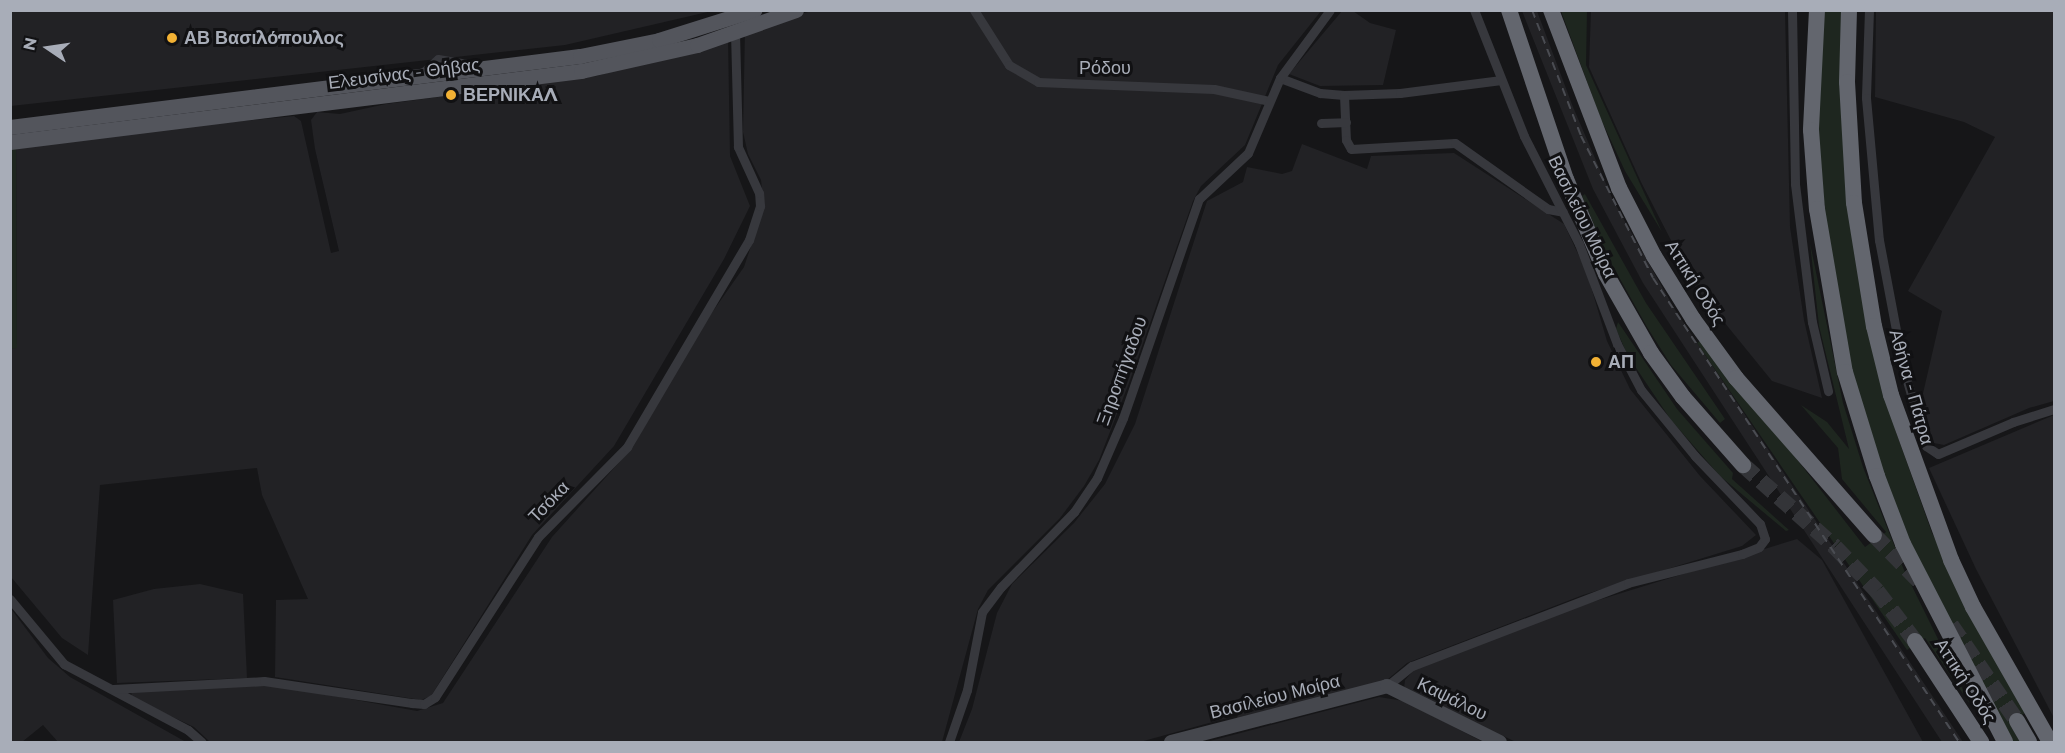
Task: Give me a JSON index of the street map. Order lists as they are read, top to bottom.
{
  "streets": {
    "highway": ["Αττική Οδός", "Αθήνα - Πάτρα"],
    "main road": ["Ελευσίνας - Θήβας"],
    "street": [
      "Ρόδου",
      "Βασιλείου Μοίρα",
      "Ξηροπήγαδου",
      "Τσόκα",
      "Καψάλου"
    ]
  },
  "crossings": [
    ["Ρόδου", "Ξηροπήγαδου"],
    ["Ελευσίνας - Θήβας", "Τσόκα"],
    ["Βασιλείου Μοίρα", "Καψάλου"]
  ],
  "places": ["ΑΒ Βασιλόπουλος", "ΒΕΡΝΙΚΑΛ", "ΑΠ"],
  "north": "left"
}
